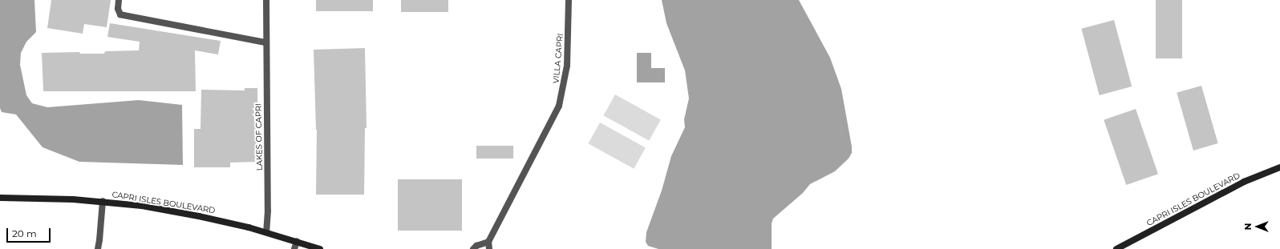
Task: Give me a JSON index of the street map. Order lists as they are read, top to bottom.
{
  "streets": {
    "street": ["VILLA CAPRI", "LAKES OF CAPRI", "CAPRI ISLES BOULEVARD"]
  },
  "crossings": [
    ["LAKES OF CAPRI", "CAPRI ISLES BOULEVARD"]
  ],
  "scale_bar": "20 m",
  "north": "left"
}
